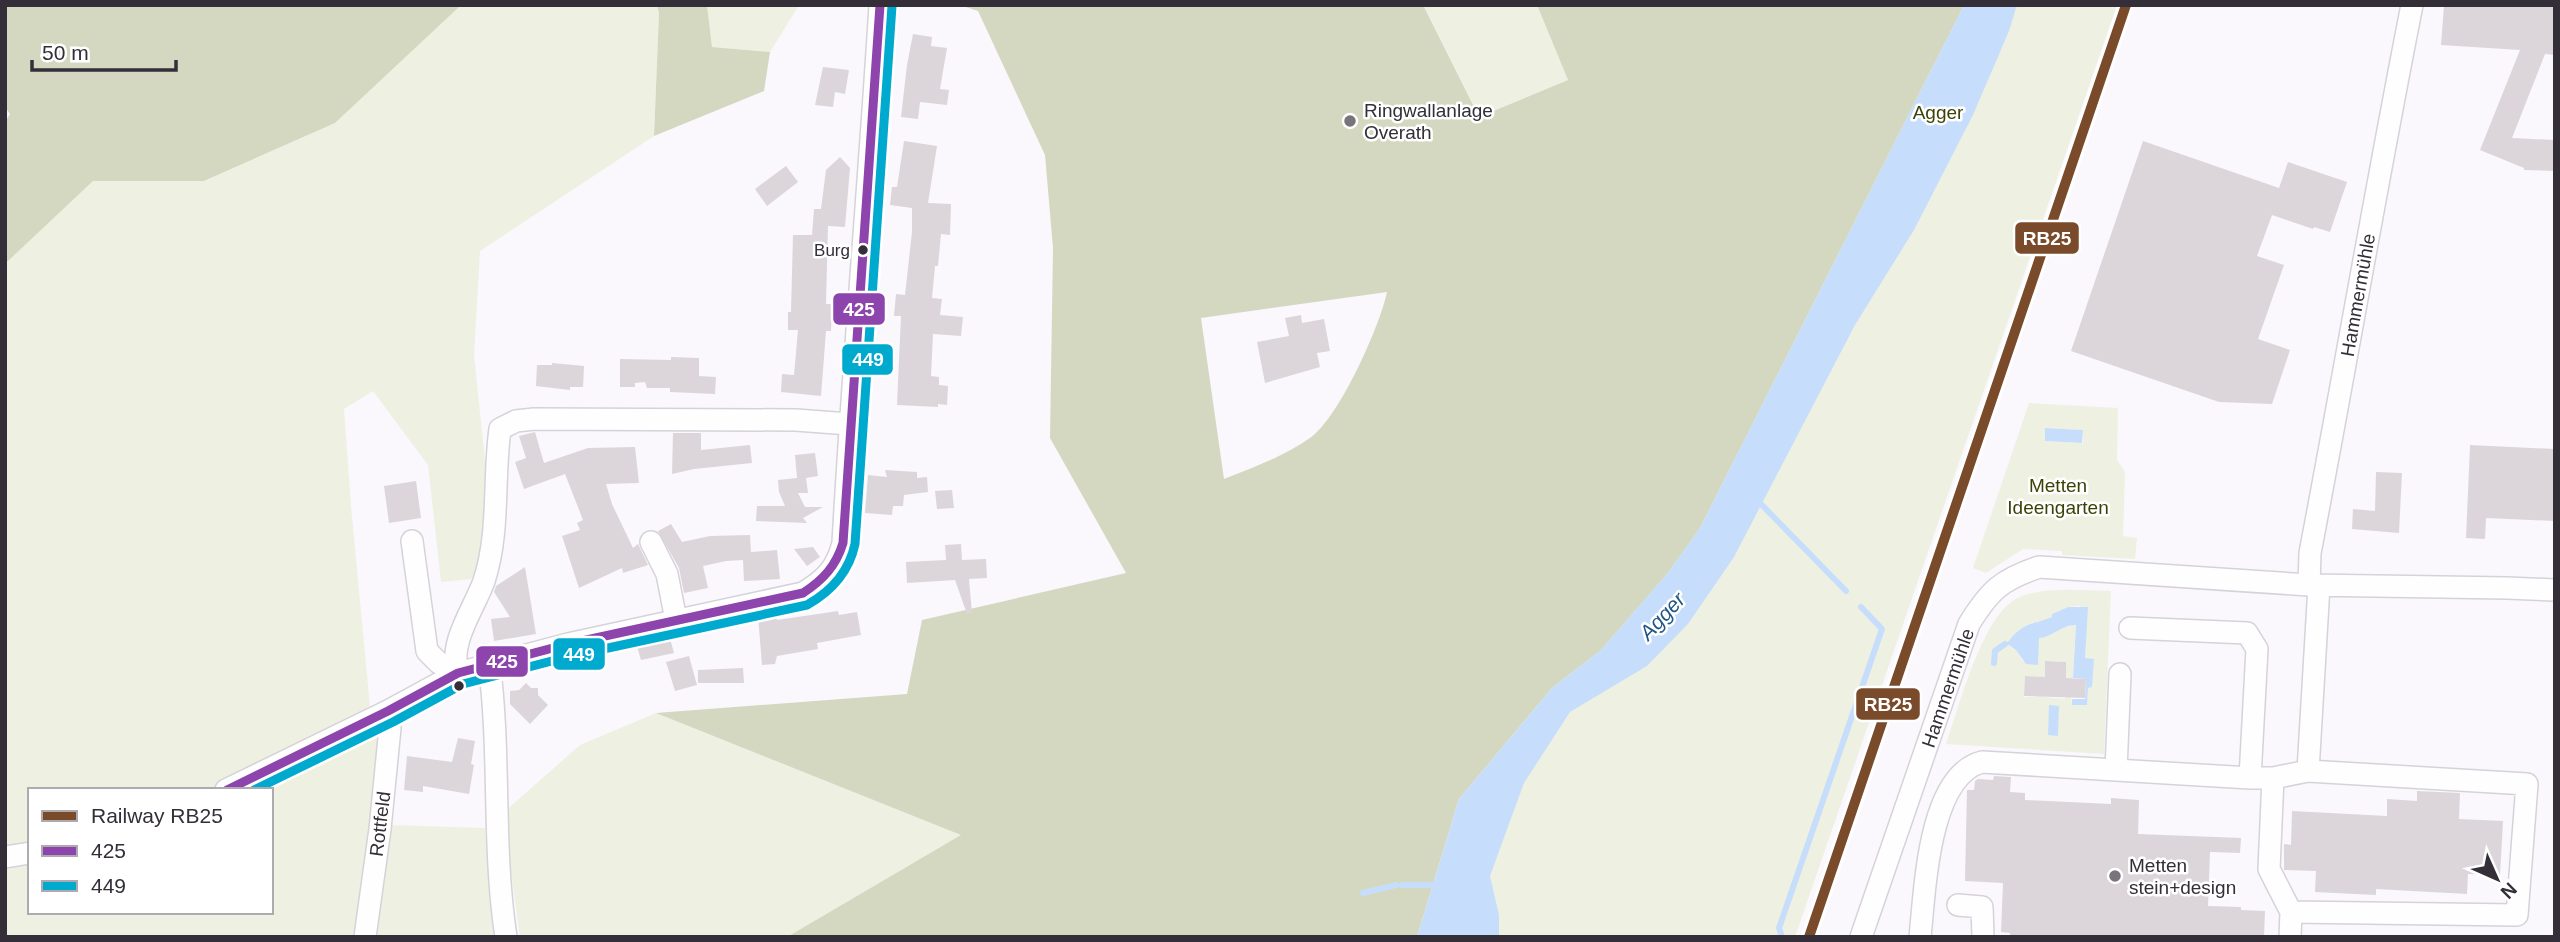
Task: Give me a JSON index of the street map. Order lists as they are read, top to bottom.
{
  "streets": {
    "street": ["Hammermühle", "Rottfeld"]
  },
  "water": ["Agger"],
  "parks": ["Agger", "Metten Ideengarten"],
  "places": ["Ringwallanlage Overath", "Burg", "Metten stein+design"],
  "lines": ["rail line RB25", "transit line 425", "transit line 449"],
  "legend": ["Railway RB25", "425", "449"],
  "scale_bar": "50 m",
  "north": "bottom right"
}
